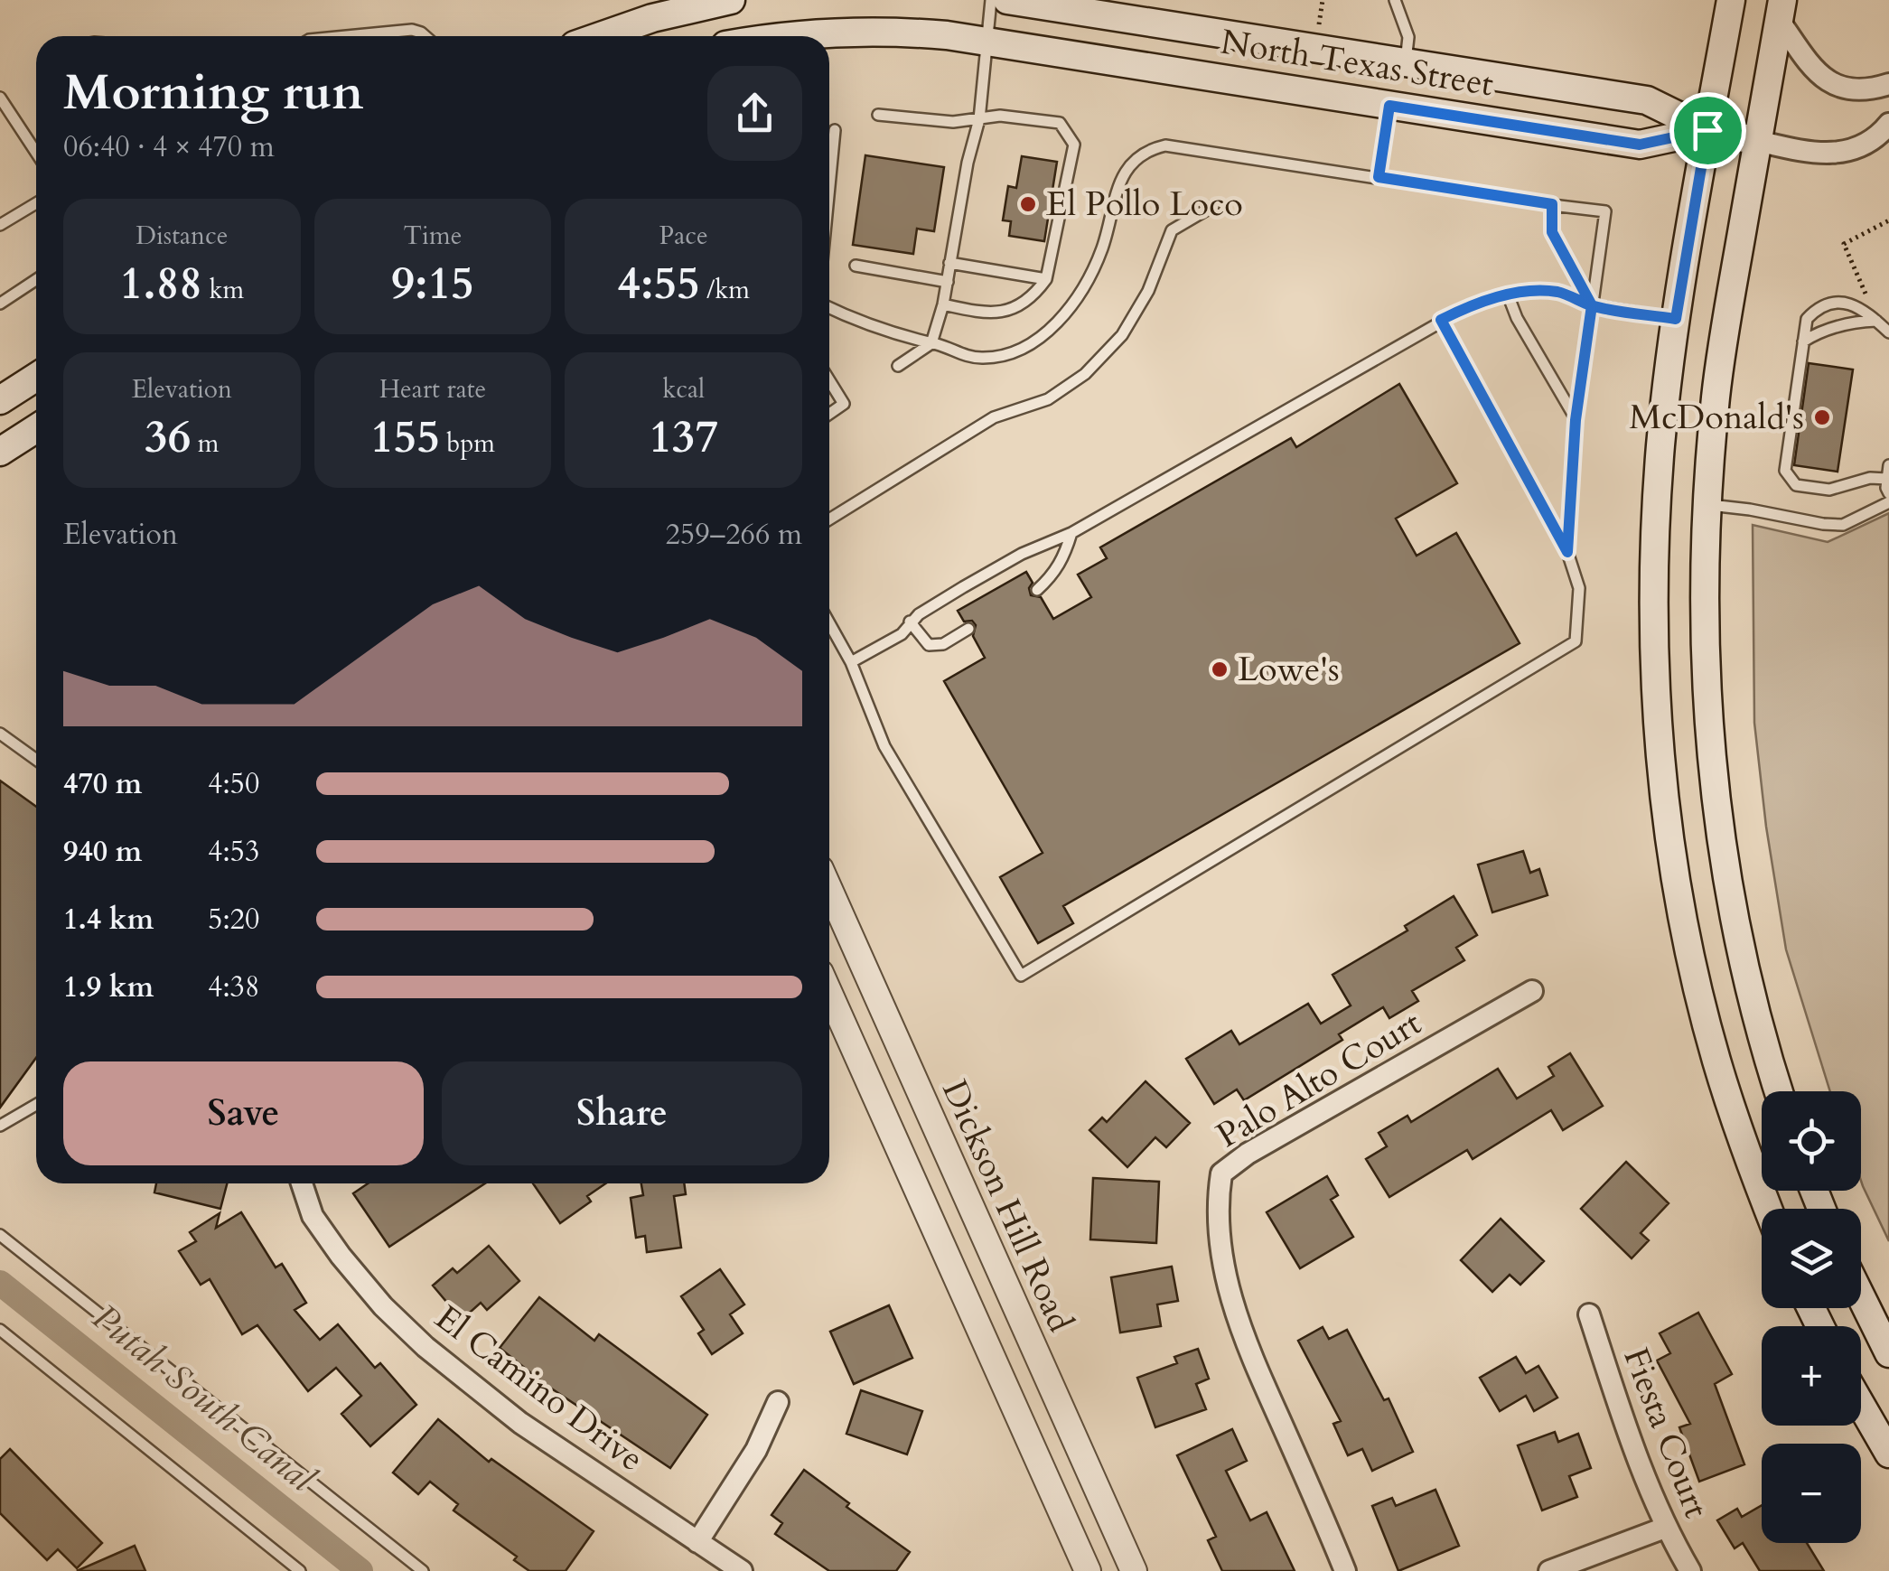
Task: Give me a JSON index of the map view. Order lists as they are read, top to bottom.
{
  "streets": {
    "main road": ["North Texas Street"],
    "street": [
      "Palo Alto Court",
      "Dickson Hill Road",
      "El Camino Drive",
      "Fiesta Court"
    ]
  },
  "water": ["Putah South Canal"],
  "places": ["El Pollo Loco", "McDonald's", "Lowe's"],
  "page": {
    "heading": ["Morning run", "06:40 · 4 × 470 m"],
    "stats": [
      ["Distance", "1.88 km"],
      ["Time", "9:15"],
      ["Pace", "4:55 /km"],
      ["Elevation", "36 m"],
      ["Heart rate", "155 bpm"],
      ["kcal", "137"]
    ],
    "chart": ["Elevation", "259–266 m"],
    "list": [
      {
        "name": "470 m",
        "note": "4:50"
      },
      {
        "name": "940 m",
        "note": "4:53"
      },
      {
        "name": "1.4 km",
        "note": "5:20"
      },
      {
        "name": "1.9 km",
        "note": "4:38"
      }
    ],
    "buttons": ["Save", "Share"],
    "map_buttons": ["+", "−"]
  }
}
